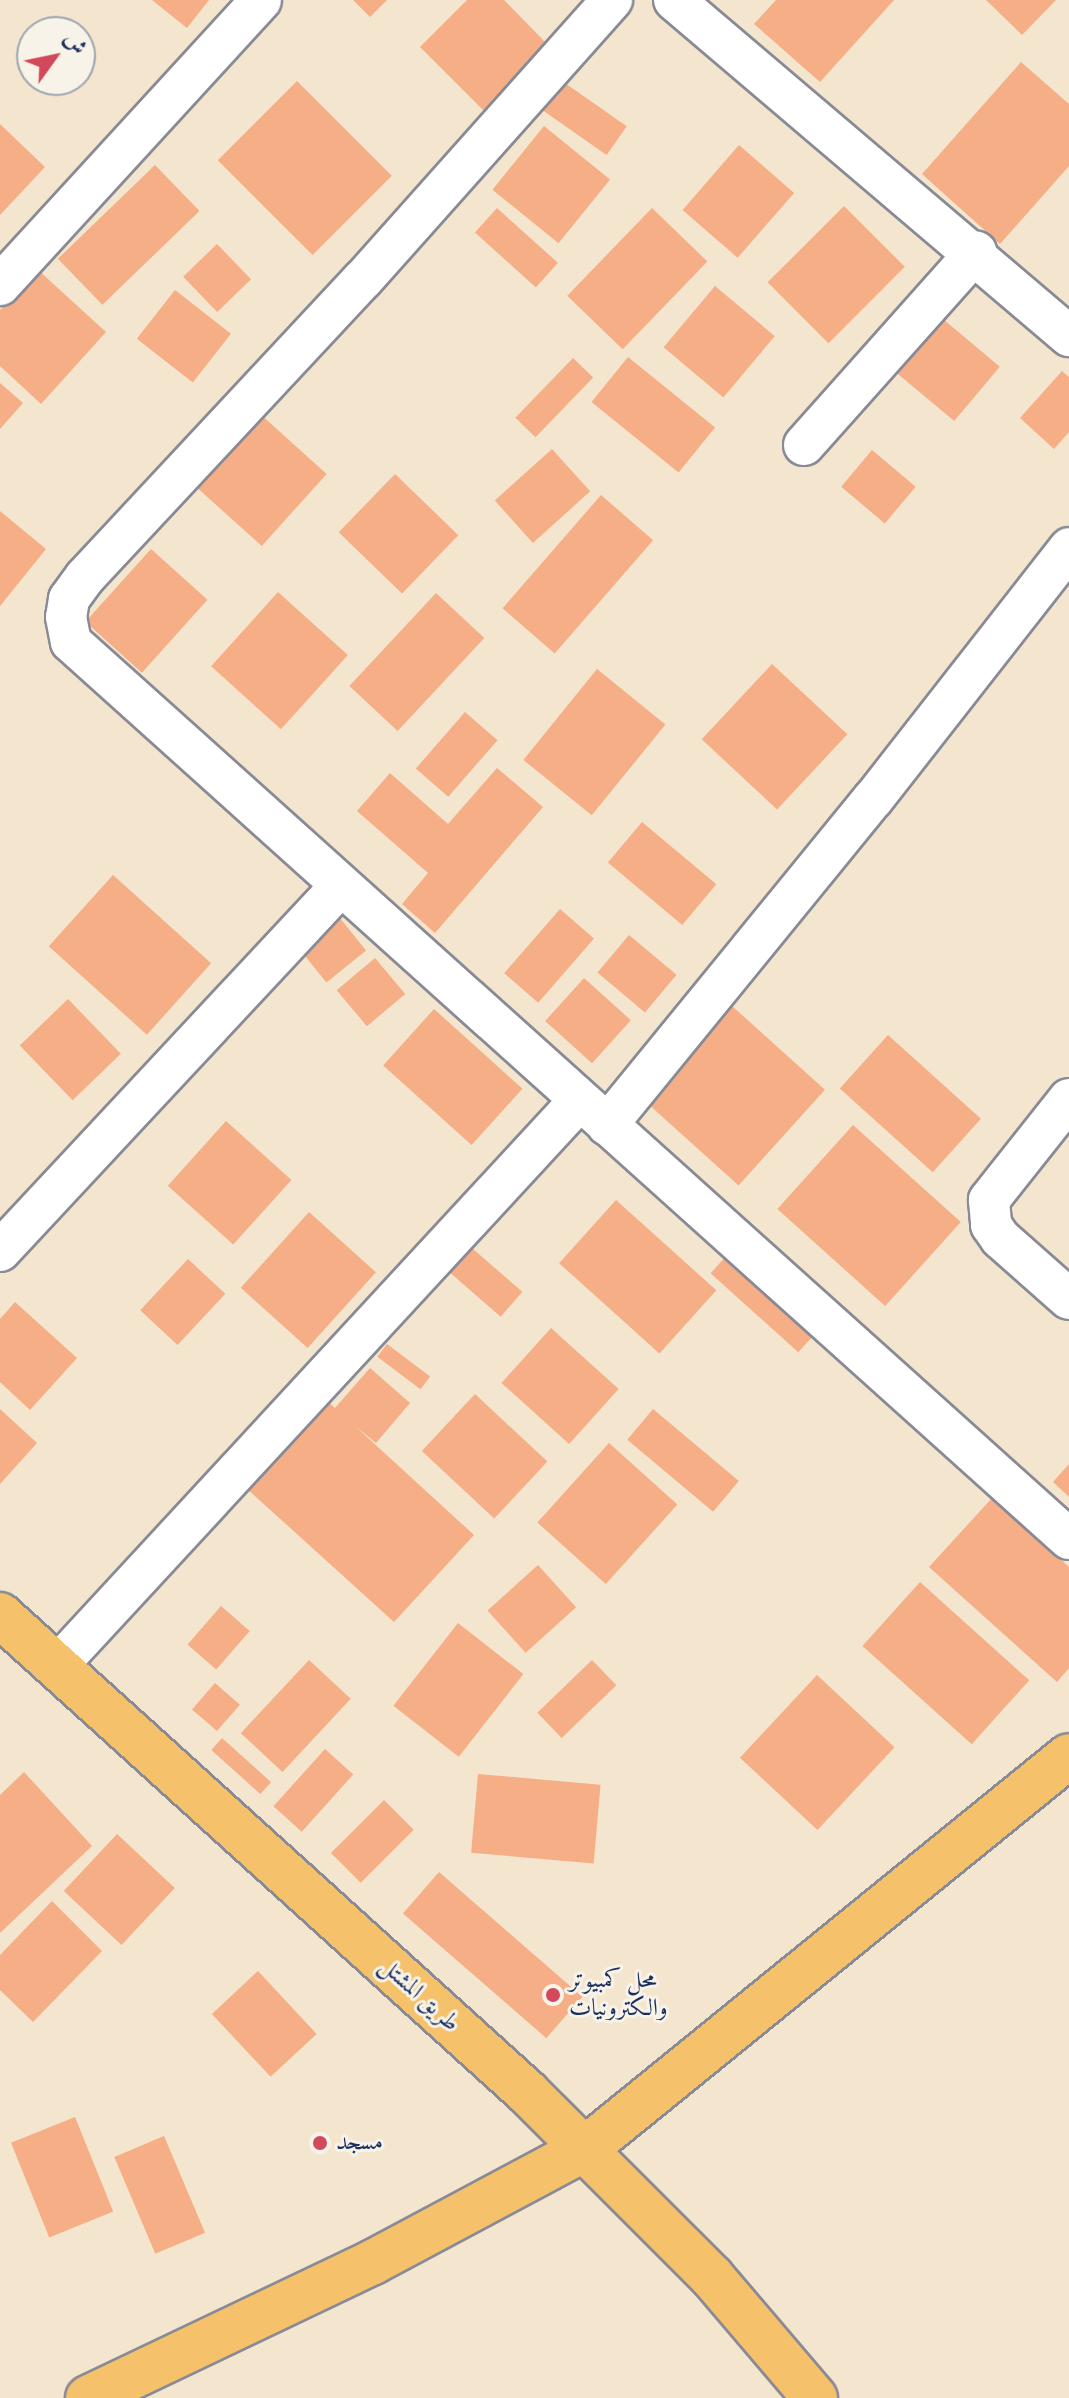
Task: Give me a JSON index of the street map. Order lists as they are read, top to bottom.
{
  "streets": {
    "main road": ["طريق المشتل"]
  },
  "places": ["محل كمبيوتر والكترونيات", "مسجد"],
  "north": "top right"
}
